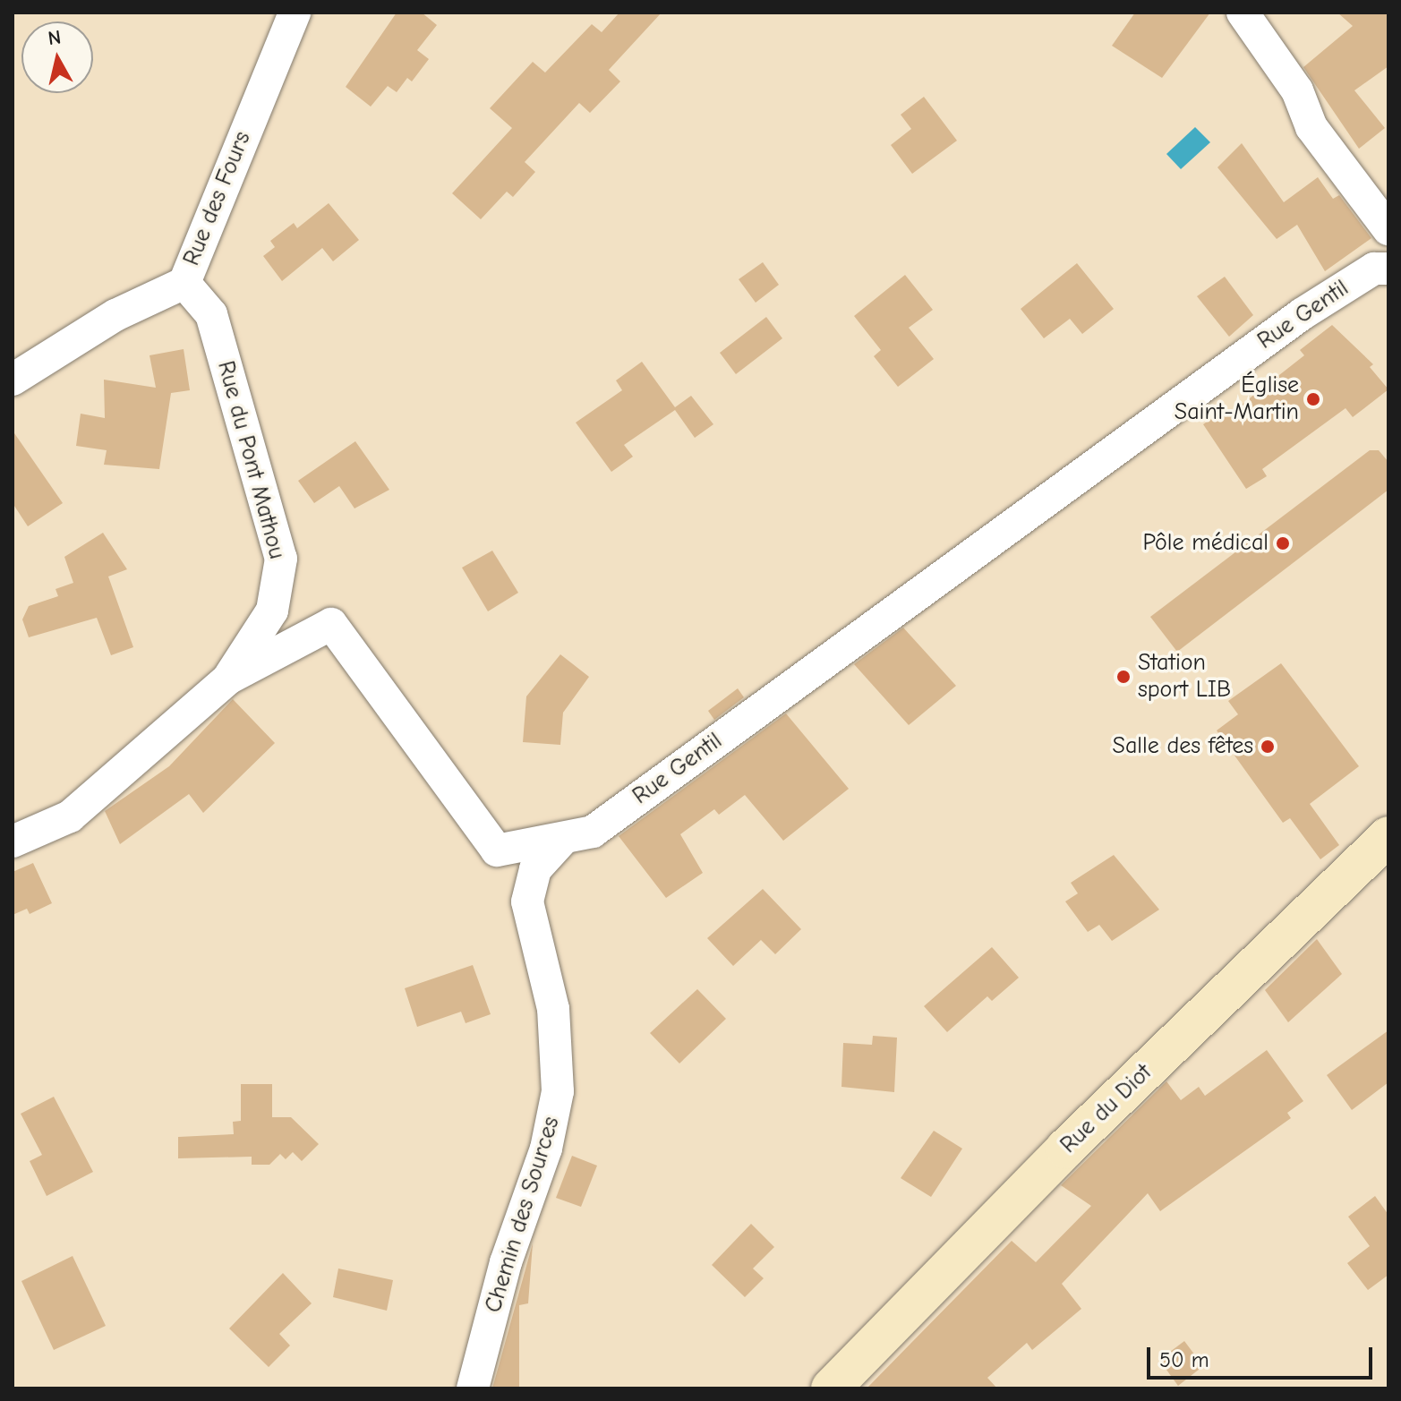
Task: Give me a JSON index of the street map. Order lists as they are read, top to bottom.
{
  "streets": {
    "street": [
      "Rue des Fours",
      "Rue Gentil",
      "Rue du Pont Mathou",
      "Rue du Diot",
      "Chemin des Sources"
    ]
  },
  "crossings": [
    ["Rue des Fours", "Rue du Pont Mathou"],
    ["Rue Gentil", "Rue du Pont Mathou"],
    ["Rue Gentil", "Chemin des Sources"]
  ],
  "places": [
    "Église Saint-Martin",
    "Pôle médical",
    "Station sport LIB",
    "Salle des fêtes"
  ],
  "scale_bar": "50 m",
  "north": "top"
}
